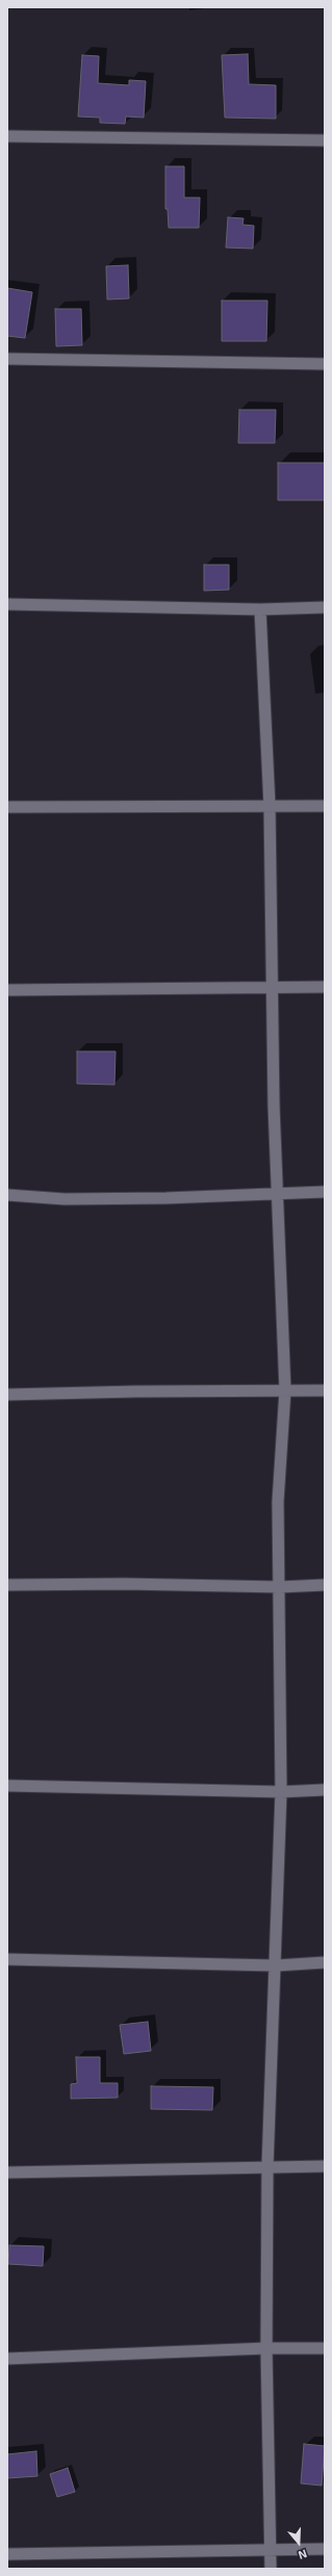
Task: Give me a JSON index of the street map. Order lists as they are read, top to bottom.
{
  "north": "bottom"
}
